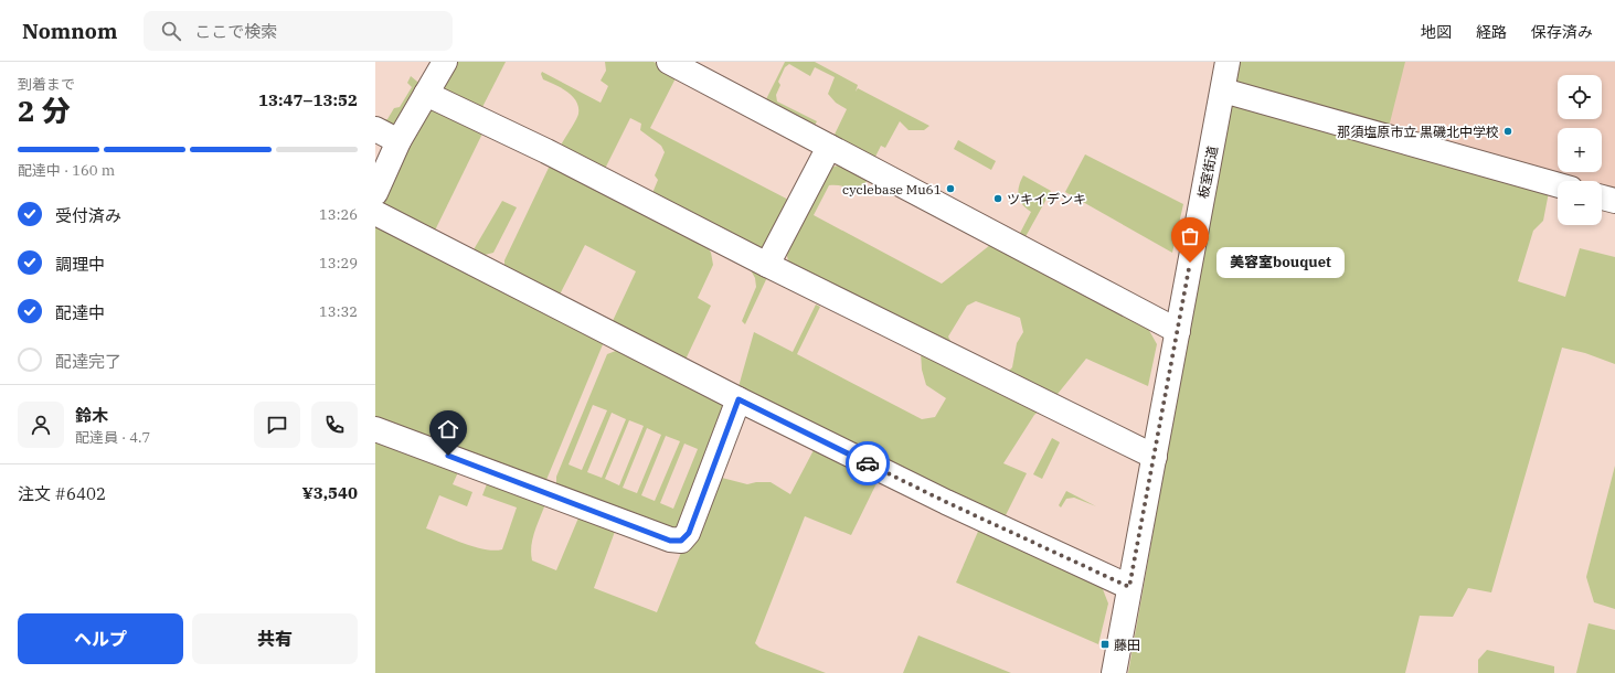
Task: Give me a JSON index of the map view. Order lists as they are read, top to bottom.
{
  "streets": {
    "street": ["板室街道"]
  },
  "places": {
    "other": [
      "那須塩原市立 黒磯北中学校",
      "cyclebase Mu61",
      "ツキイデンキ",
      "美容室bouquet"
    ],
    "transit": ["藤田"]
  },
  "page": {
    "header": "Nomnom",
    "search": "ここで検索",
    "nav": ["地図", "経路", "保存済み"],
    "heading": ["2 分", "到着まで", "13:47–13:52"],
    "panel": [
      "鈴木",
      "配達員 · 4.7",
      "注文 #6402",
      "¥3,540"
    ],
    "map_buttons": ["+", "−"],
    "bar": "配達中 · 160 m",
    "list": [
      ["受付済み", "13:26"],
      ["調理中", "13:29"],
      ["配達中", "13:32"],
      "配達完了"
    ],
    "bubble": "美容室bouquet",
    "buttons": ["ヘルプ", "共有"]
  }
}
